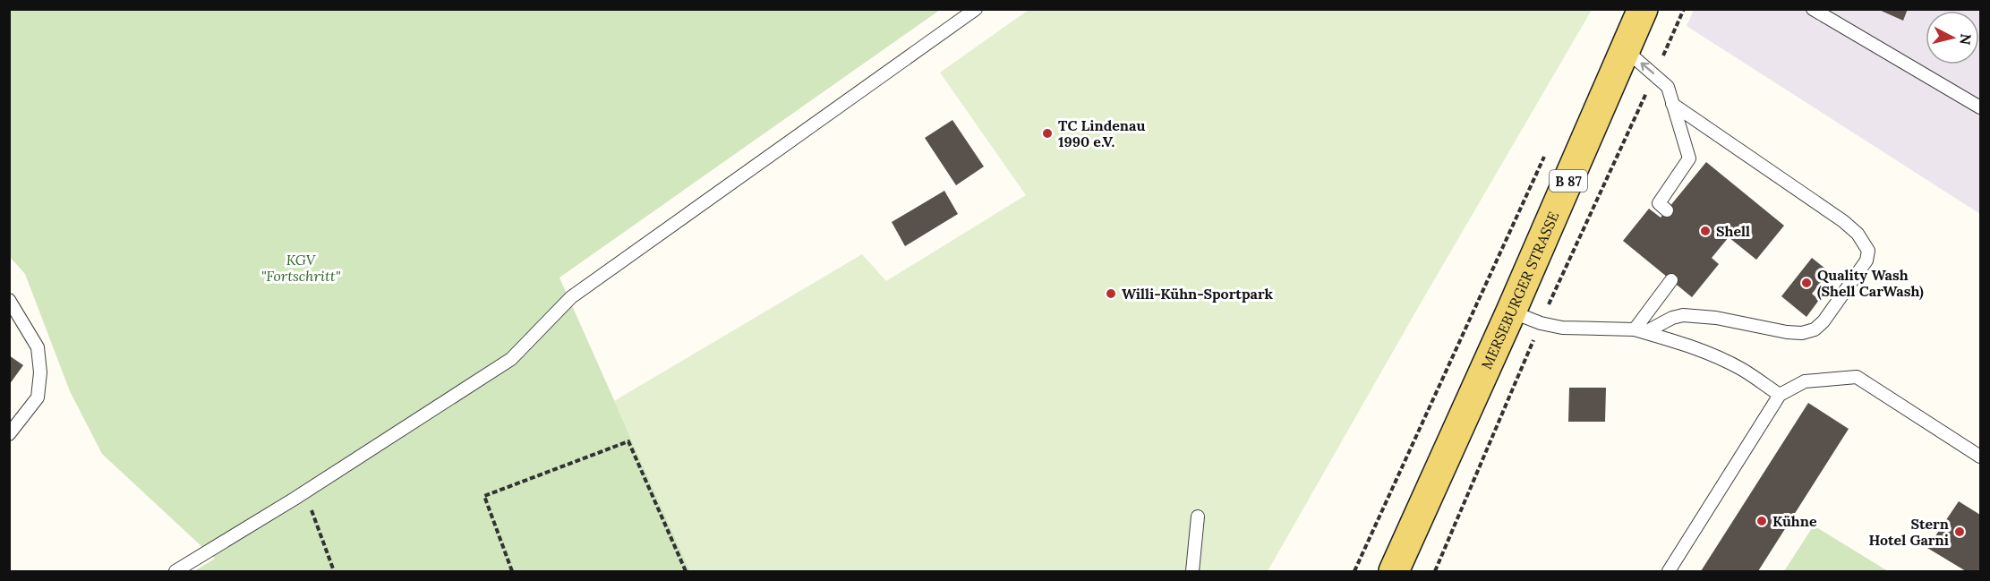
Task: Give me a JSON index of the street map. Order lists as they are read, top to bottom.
{
  "streets": {
    "main road": ["B 87", "MERSEBURGER STRASSE"]
  },
  "parks": ["KGV \"Fortschritt\""],
  "places": [
    "TC Lindenau 1990 e.V.",
    "Shell",
    "Quality Wash (Shell CarWash)",
    "Willi-Kühn-Sportpark",
    "Kühne",
    "Stern Hotel Garni"
  ],
  "north": "right"
}
